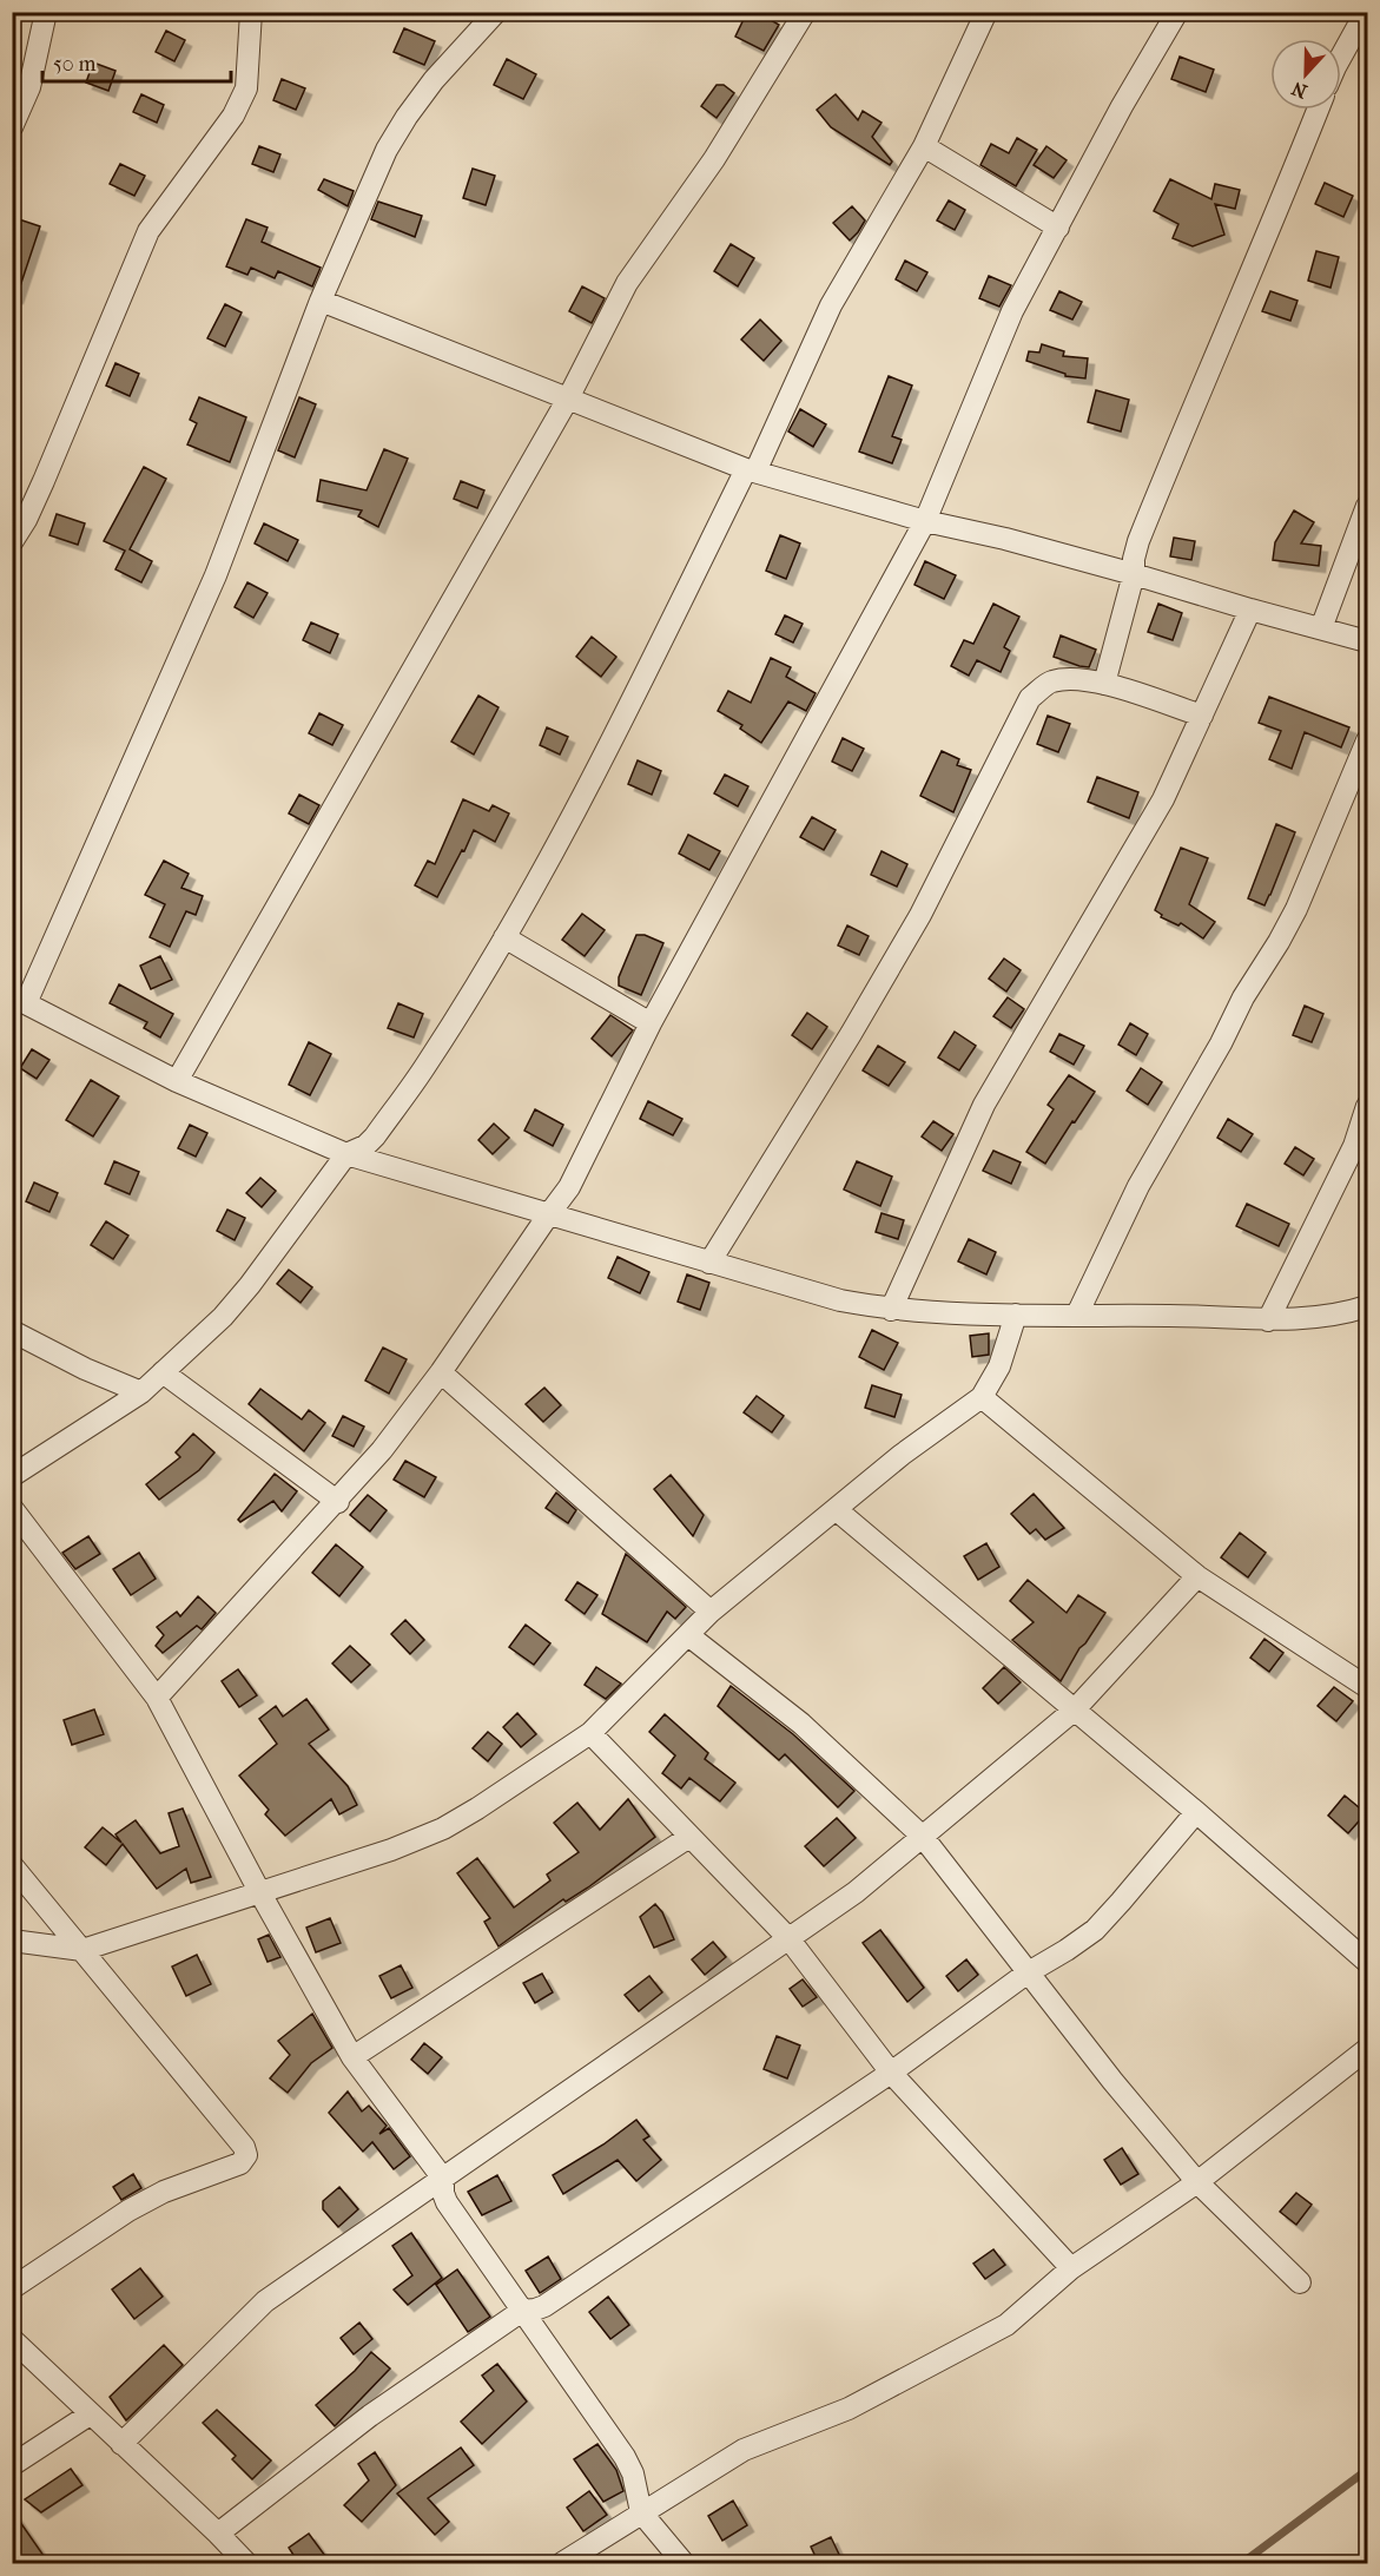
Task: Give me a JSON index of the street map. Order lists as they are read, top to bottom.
{
  "scale_bar": "50 m",
  "north": "bottom"
}
